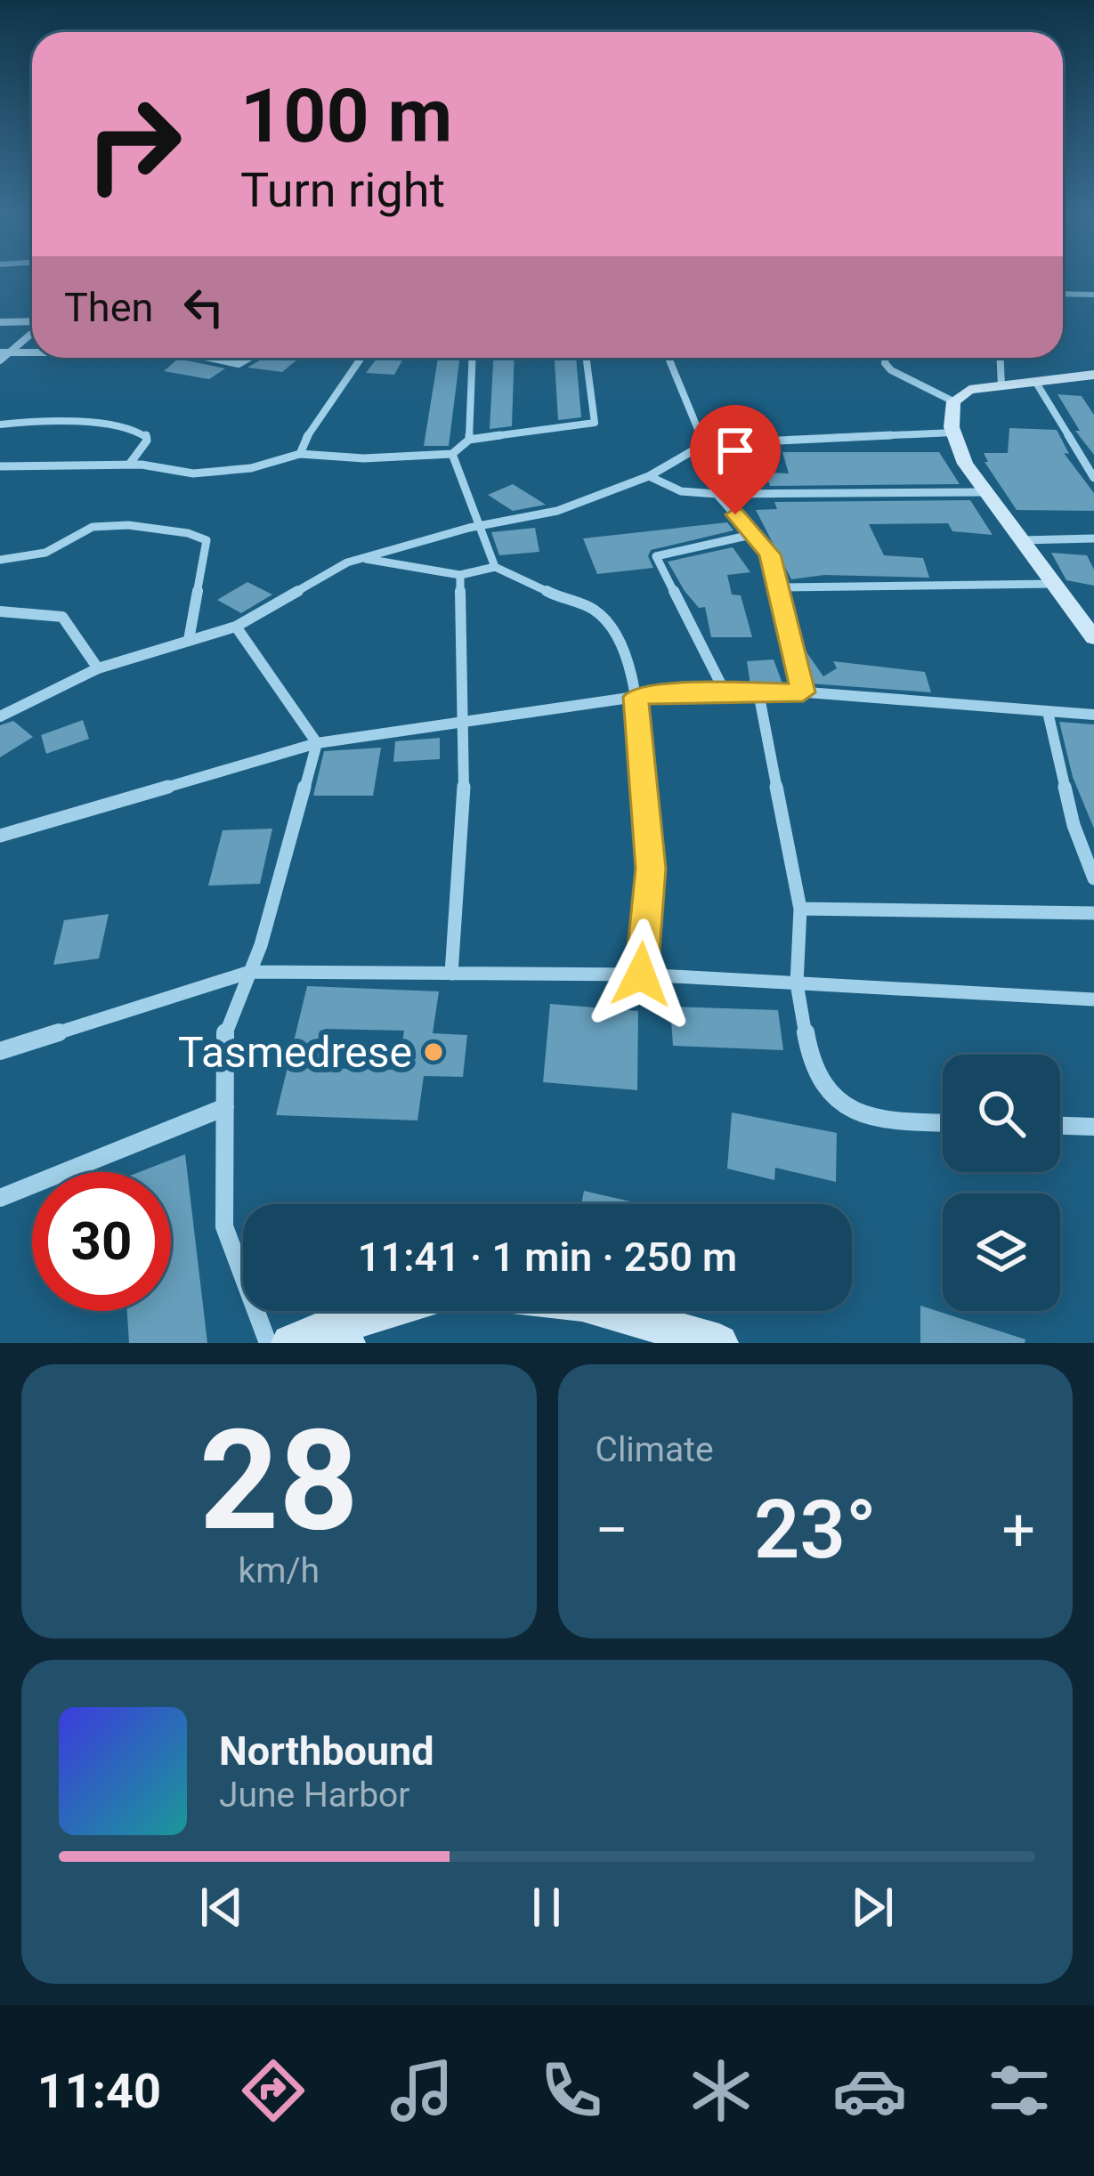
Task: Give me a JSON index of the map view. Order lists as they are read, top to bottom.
{
  "places": ["Tasmedrese"],
  "page": {
    "turn": ["100 m", "Turn right"],
    "then": "Then",
    "limit": "30",
    "trip": "11:41 · 1 min · 250 m",
    "tile": [
      ["28", "km/h"],
      "Climate"
    ],
    "heat": ["−", "23°", "+"],
    "song": ["Northbound", "June Harbor"],
    "tabs": "11:40"
  }
}
